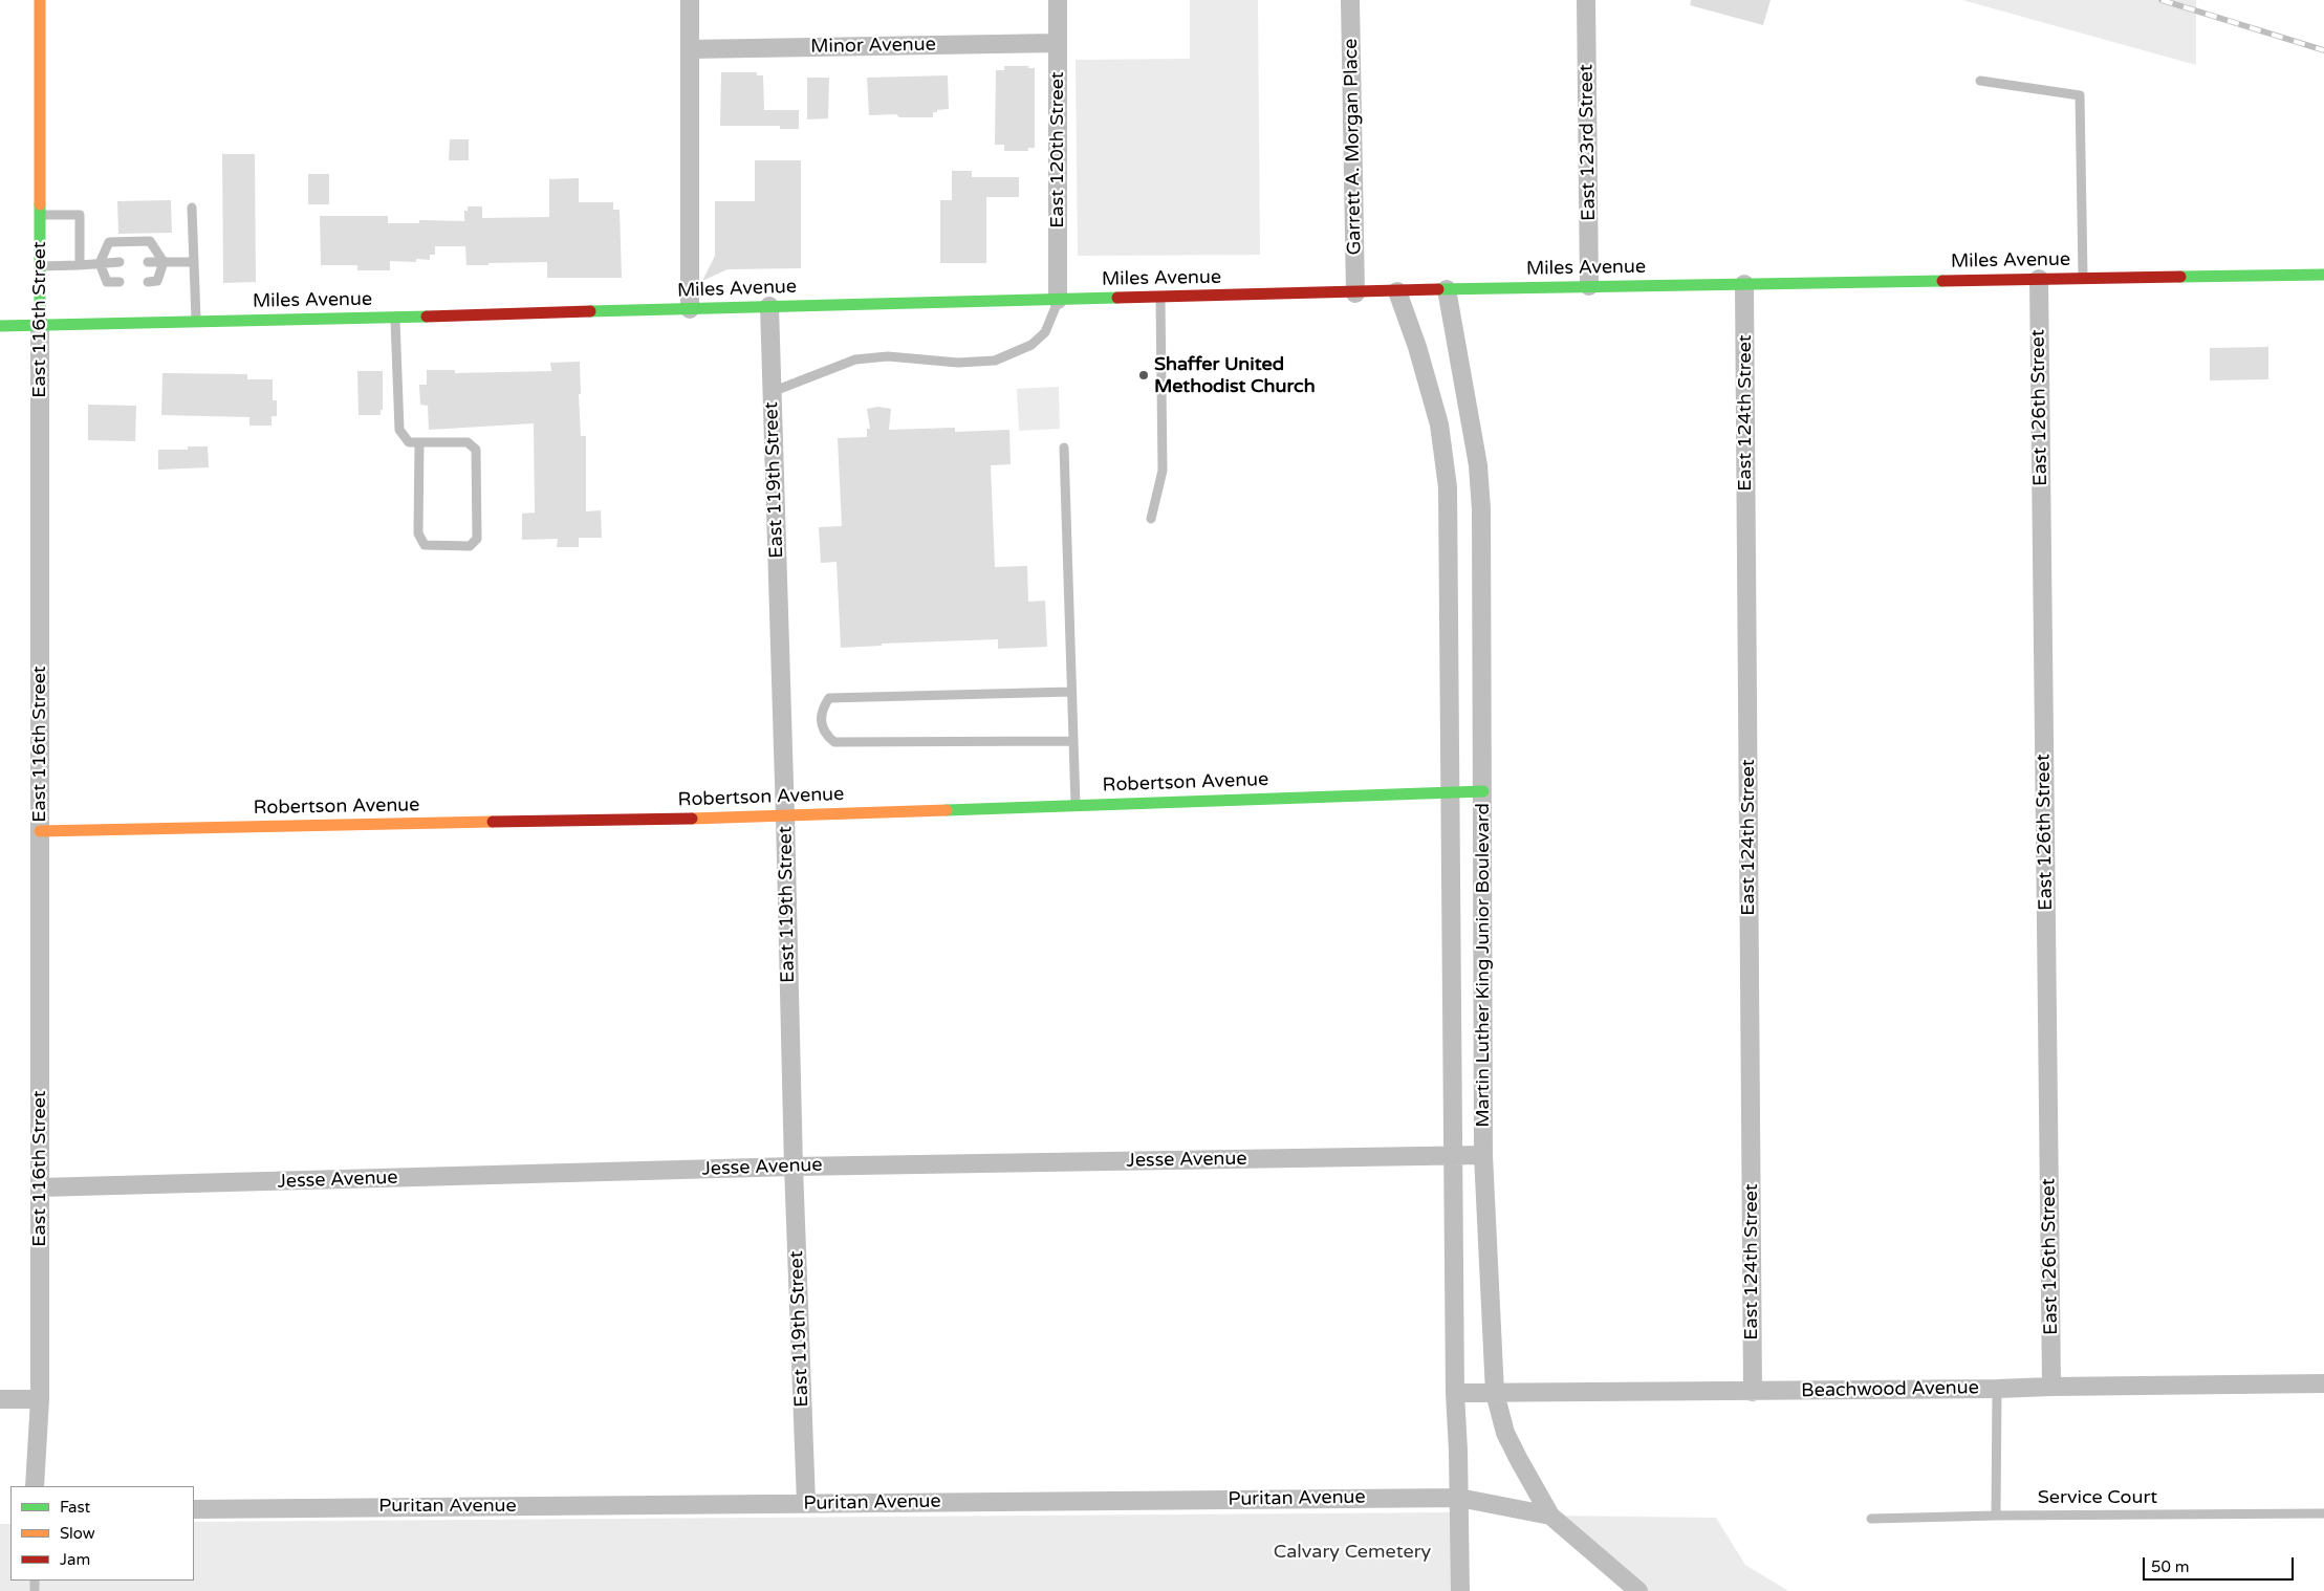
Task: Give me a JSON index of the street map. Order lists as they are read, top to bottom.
{
  "streets": {
    "main road": ["Miles Avenue", "East 116th Street", "Robertson Avenue"],
    "street": [
      "Minor Avenue",
      "East 123rd Street",
      "Garrett A. Morgan Place",
      "East 120th Street",
      "East 126th Street",
      "East 124th Street",
      "East 119th Street",
      "Martin Luther King Junior Boulevard",
      "Jesse Avenue",
      "Beachwood Avenue",
      "Puritan Avenue"
    ],
    "lane": ["Service Court"]
  },
  "crossings": [
    ["Minor Avenue", "East 120th Street"],
    ["East 123rd Street", "Miles Avenue"],
    ["Garrett A. Morgan Place", "Miles Avenue"],
    ["East 120th Street", "Miles Avenue"],
    ["Miles Avenue", "East 116th Street"],
    ["Miles Avenue", "East 126th Street"],
    ["Miles Avenue", "East 124th Street"],
    ["Miles Avenue", "East 119th Street"],
    ["Miles Avenue", "Martin Luther King Junior Boulevard"],
    ["East 116th Street", "Robertson Avenue"],
    ["East 116th Street", "Jesse Avenue"],
    ["East 126th Street", "Beachwood Avenue"],
    ["East 124th Street", "Beachwood Avenue"],
    ["East 119th Street", "Robertson Avenue"],
    ["East 119th Street", "Jesse Avenue"],
    ["East 119th Street", "Puritan Avenue"],
    ["Robertson Avenue", "Martin Luther King Junior Boulevard"],
    ["Martin Luther King Junior Boulevard", "Jesse Avenue"],
    ["Martin Luther King Junior Boulevard", "Beachwood Avenue"],
    ["Martin Luther King Junior Boulevard", "Puritan Avenue"]
  ],
  "parks": ["Calvary Cemetery"],
  "places": ["Shaffer United Methodist Church"],
  "legend": ["Fast", "Slow", "Jam"],
  "scale_bar": "50 m"
}
